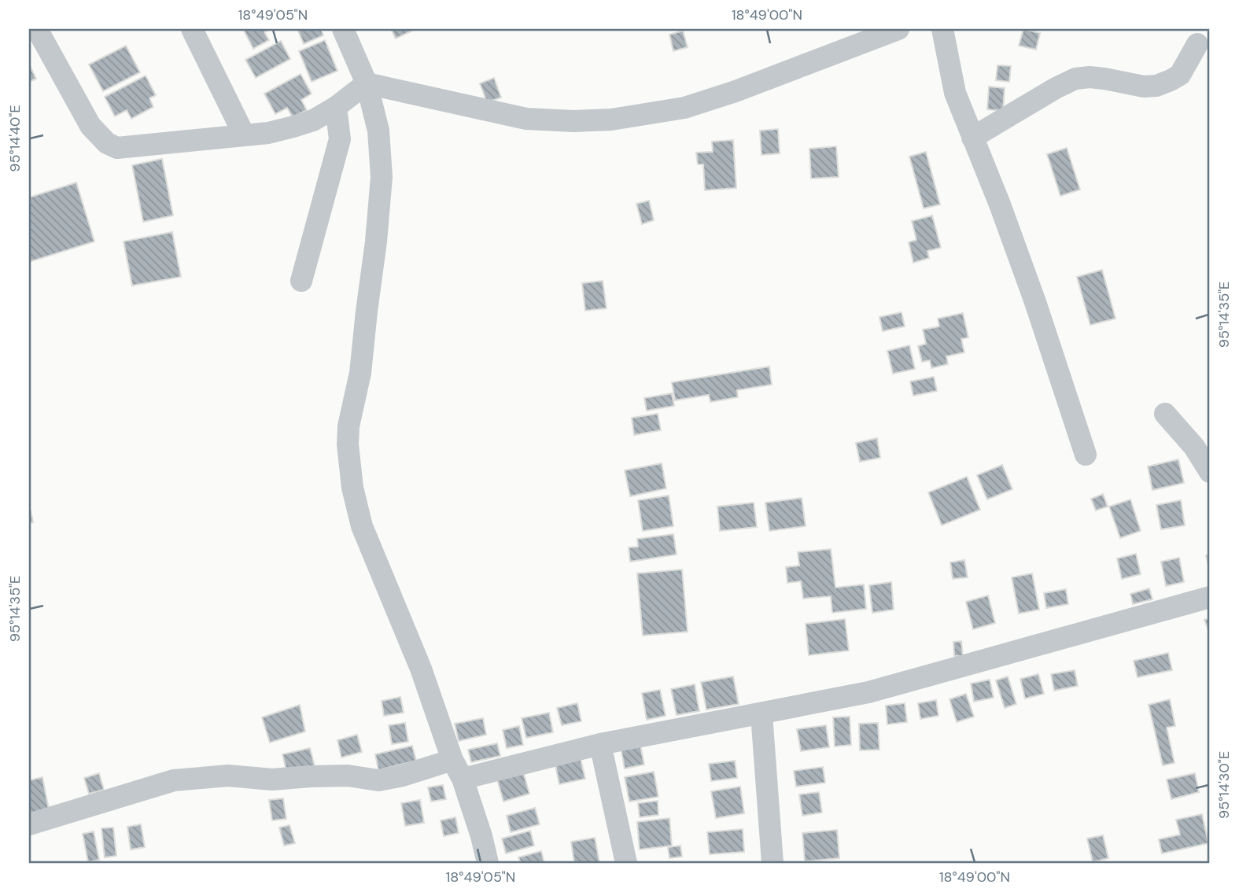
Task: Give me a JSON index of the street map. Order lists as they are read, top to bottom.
{
  "coordinates": [
    "18°49'05\"N",
    "18°49'00\"N",
    "95°14'40\"E",
    "95°14'35\"E",
    "95°14'30\"E"
  ]
}
